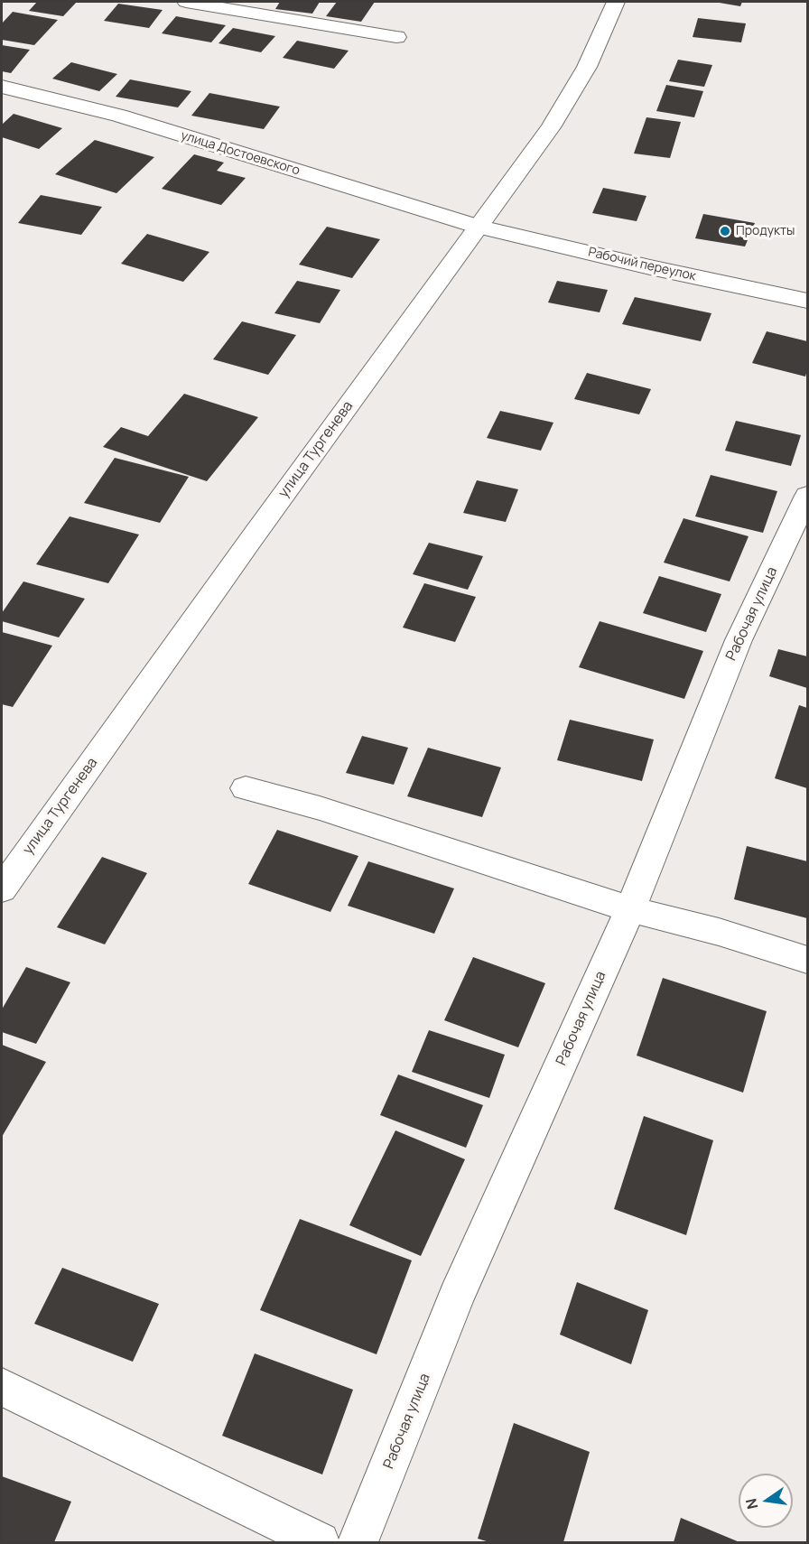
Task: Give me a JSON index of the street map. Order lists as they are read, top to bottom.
{
  "streets": {
    "street": [
      "улица Достоевского",
      "Рабочий переулок",
      "улица Тургенева",
      "Рабочая улица"
    ]
  },
  "crossings": [
    ["улица Достоевского", "Рабочий переулок"],
    ["улица Достоевского", "улица Тургенева"],
    ["Рабочий переулок", "улица Тургенева"]
  ],
  "places": ["Продукты"],
  "north": "left"
}
